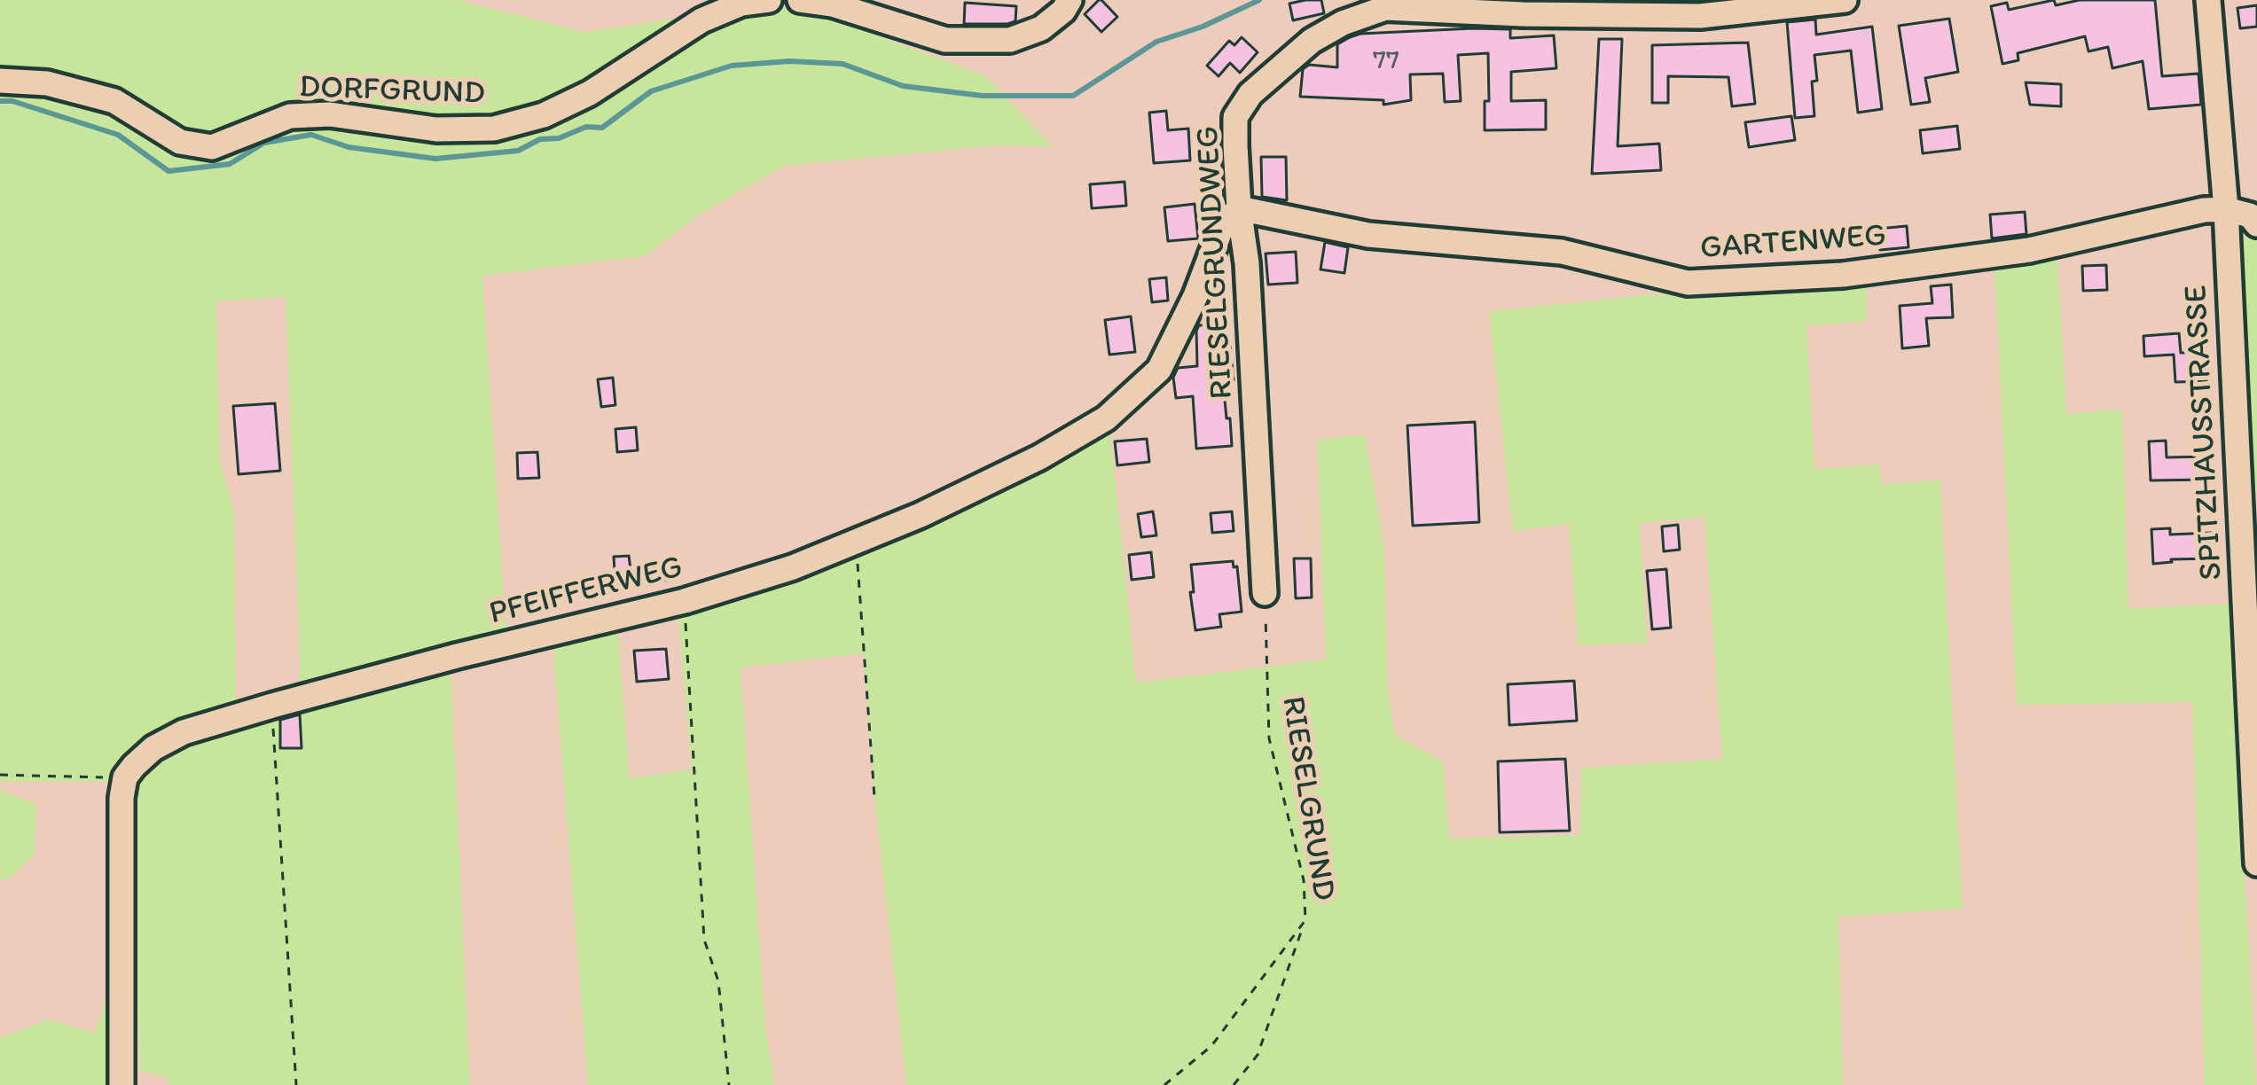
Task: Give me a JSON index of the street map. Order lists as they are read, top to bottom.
{
  "streets": {
    "street": [
      "DORFGRUND",
      "GARTENWEG",
      "RIESELGRUNDWEG",
      "SPITZHAUSSTRASSE",
      "PFEIFFERWEG"
    ],
    "path": ["RIESELGRUND"]
  },
  "crossings": [
    ["GARTENWEG", "RIESELGRUNDWEG"],
    ["GARTENWEG", "SPITZHAUSSTRASSE"],
    ["GARTENWEG", "PFEIFFERWEG"],
    ["RIESELGRUNDWEG", "PFEIFFERWEG"],
    ["RIESELGRUNDWEG", "RIESELGRUND"]
  ],
  "house_numbers": ["77"]
}
